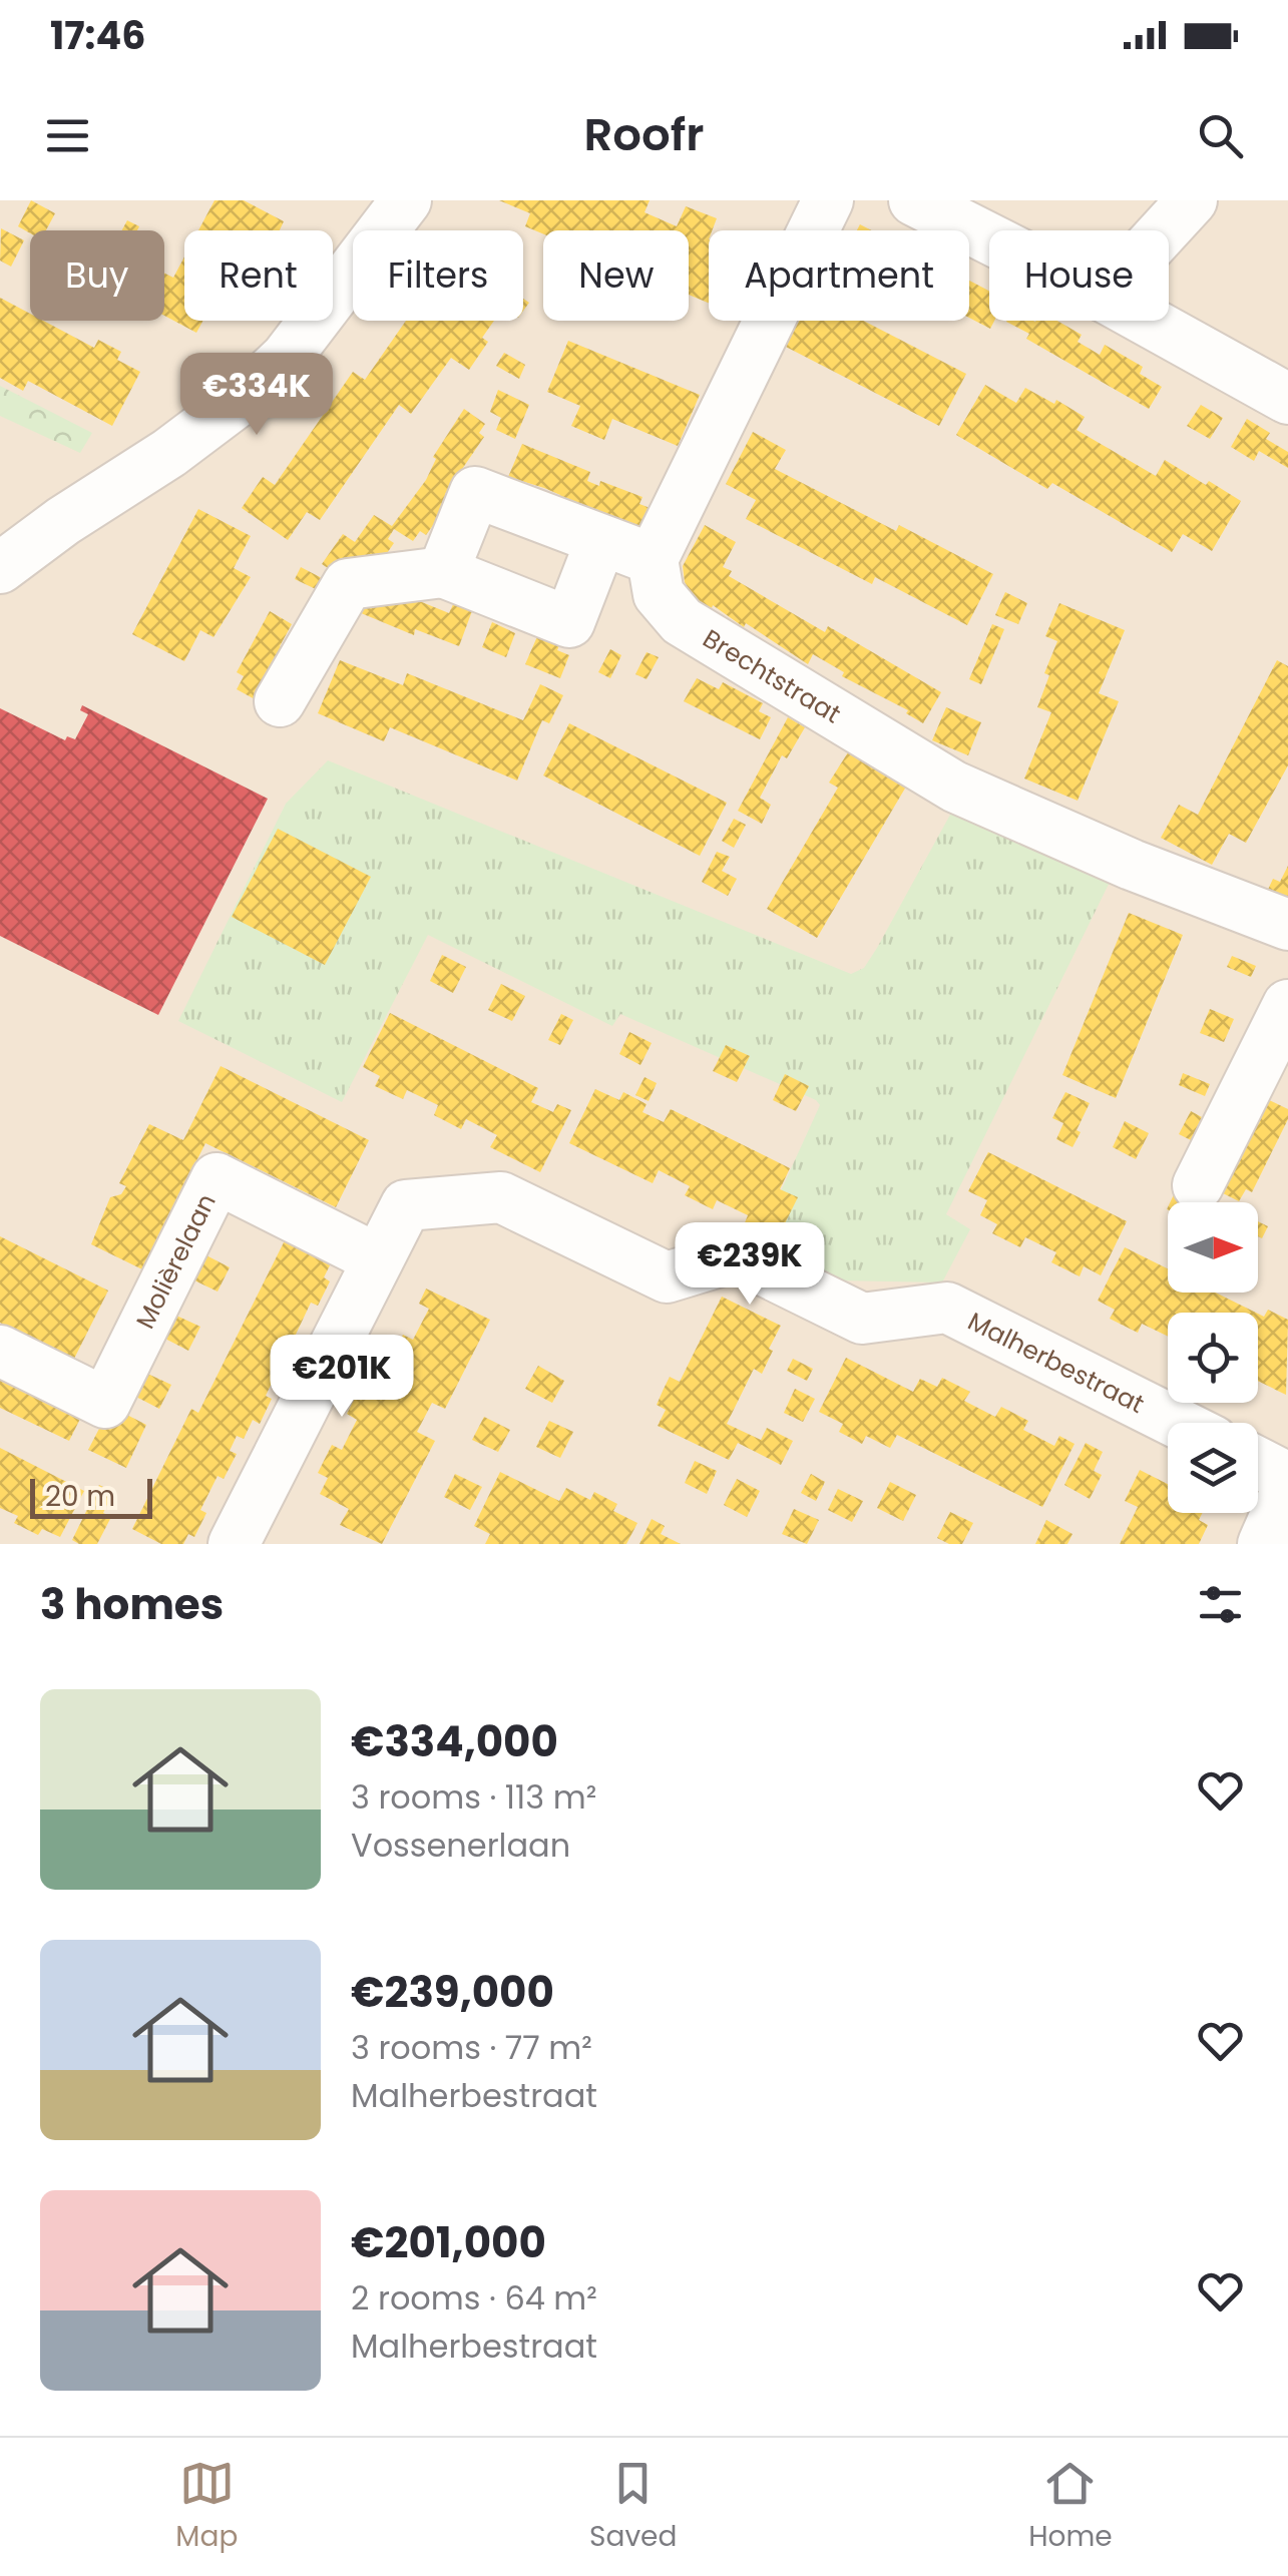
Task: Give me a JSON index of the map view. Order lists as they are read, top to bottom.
{
  "streets": {
    "street": ["Brechtstraat", "Molièrelaan", "Malherbestraat"]
  },
  "crossings": [
    ["Molièrelaan", "Malherbestraat"]
  ],
  "scale_bar": "20 m",
  "north": "right",
  "page": {
    "status": "17:46",
    "header": "Roofr",
    "chip": [
      "Buy",
      "Rent",
      "Filters",
      "New",
      "Apartment",
      "House"
    ],
    "price": ["€334K", "€239K", "€201K"],
    "scale": "20 m",
    "heading": "3 homes",
    "list": [
      {
        "name": "€334,000",
        "note": "3 rooms · 113 m² · Vossenerlaan"
      },
      {
        "name": "€239,000",
        "note": "3 rooms · 77 m² · Malherbestraat"
      },
      {
        "name": "€201,000",
        "note": "2 rooms · 64 m² · Malherbestraat"
      }
    ],
    "tabs": ["Map", "Saved", "Home"]
  }
}
